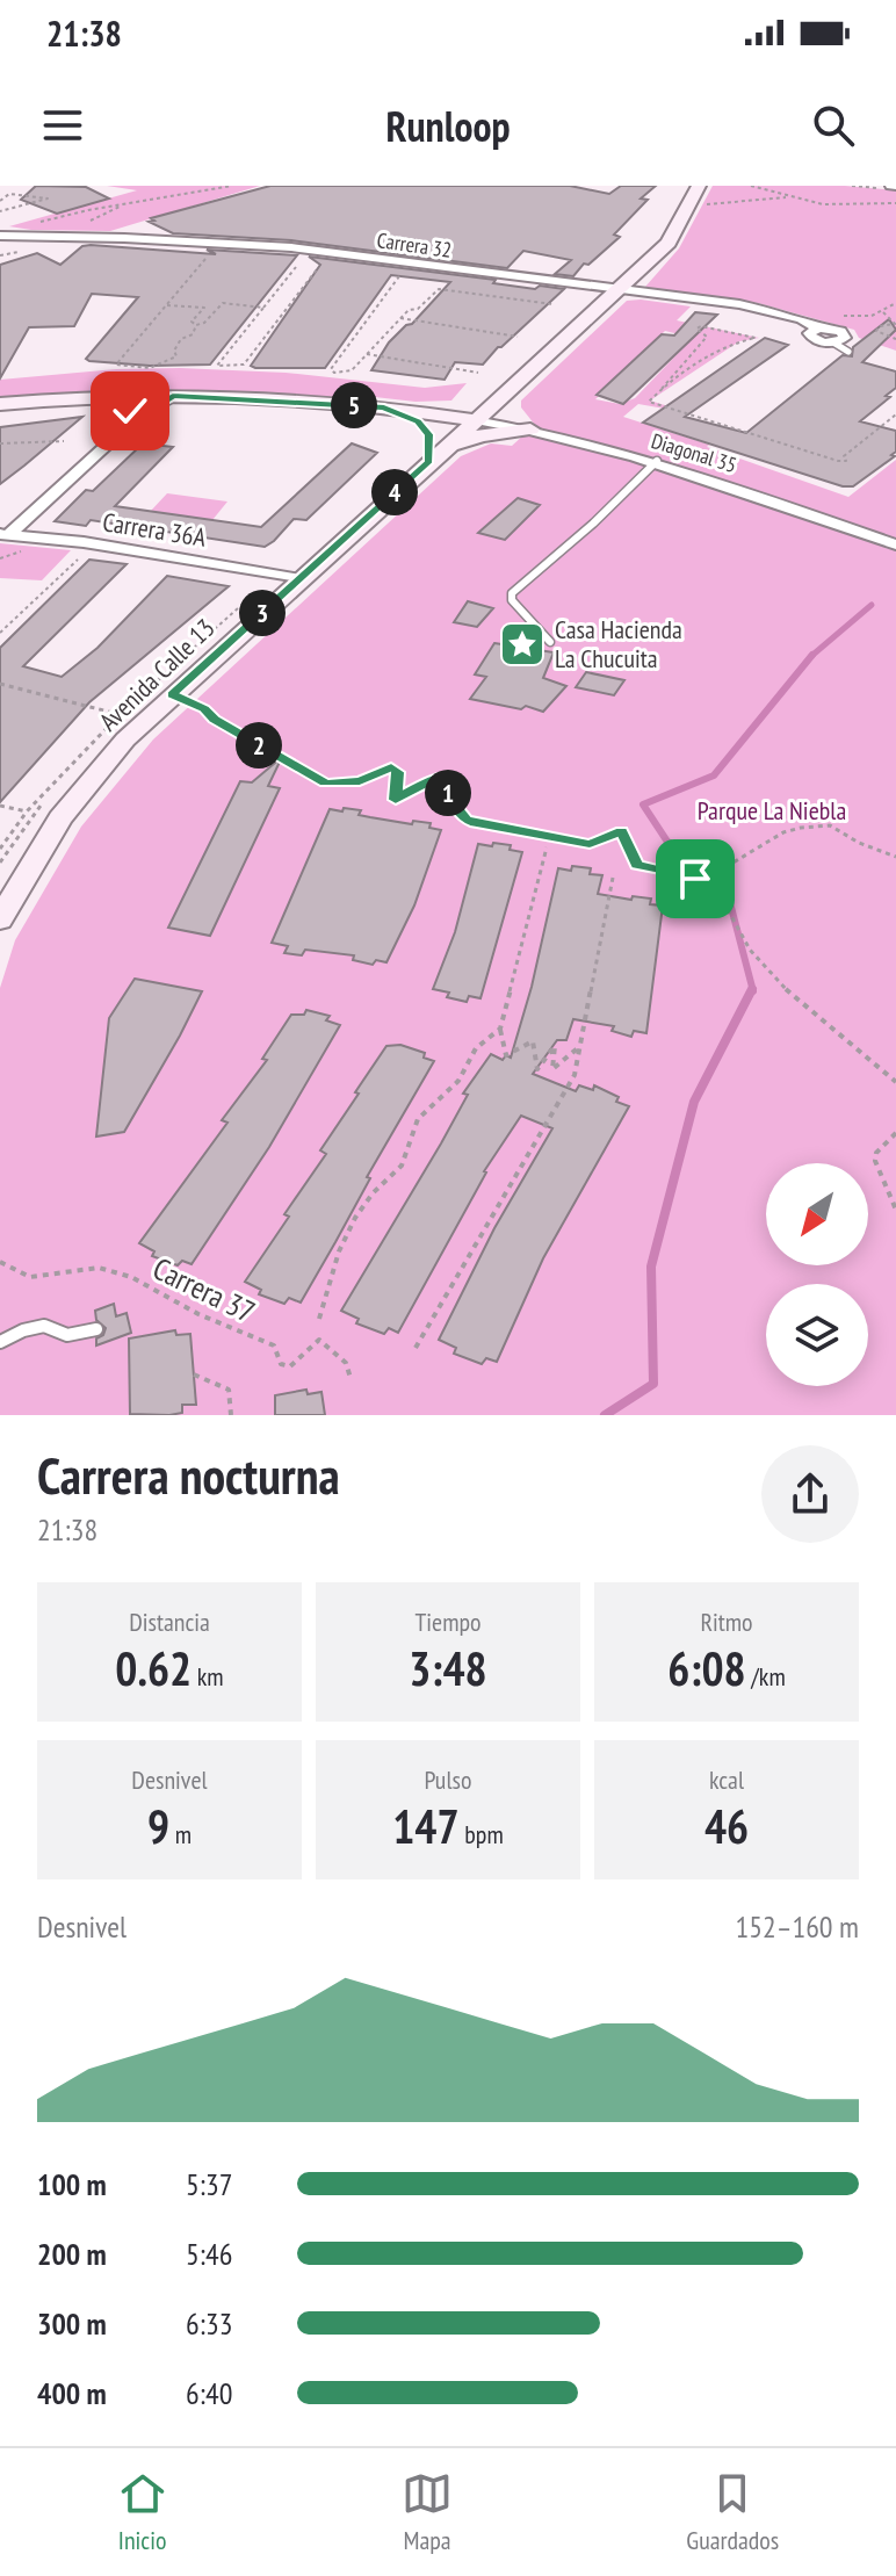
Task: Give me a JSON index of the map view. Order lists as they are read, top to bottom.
{
  "streets": {
    "main road": ["Avenida Calle 13"],
    "street": ["Carrera 32", "Diagonal 35", "Carrera 36A"],
    "path": ["Carrera 37"]
  },
  "crossings": [
    ["Carrera 32", "Avenida Calle 13"],
    ["Diagonal 35", "Avenida Calle 13"],
    ["Carrera 36A", "Avenida Calle 13"]
  ],
  "parks": ["Parque La Niebla"],
  "places": {
    "place": ["Casa Hacienda La Chucuita"]
  },
  "north": "bottom left",
  "page": {
    "status": "21:38",
    "header": "Runloop",
    "pins": [
      "5",
      "4",
      "3",
      "2",
      "1"
    ],
    "heading": ["Carrera nocturna", "21:38"],
    "stats": [
      ["Distancia", "0.62 km"],
      ["Tiempo", "3:48"],
      ["Ritmo", "6:08 /km"],
      ["Desnivel", "9 m"],
      ["Pulso", "147 bpm"],
      ["kcal", "46"]
    ],
    "chart": ["Desnivel", "152–160 m"],
    "list": [
      {
        "name": "100 m",
        "note": "5:37"
      },
      {
        "name": "200 m",
        "note": "5:46"
      },
      {
        "name": "300 m",
        "note": "6:33"
      },
      {
        "name": "400 m",
        "note": "6:40"
      }
    ],
    "tabs": ["Inicio", "Mapa", "Guardados"]
  }
}
